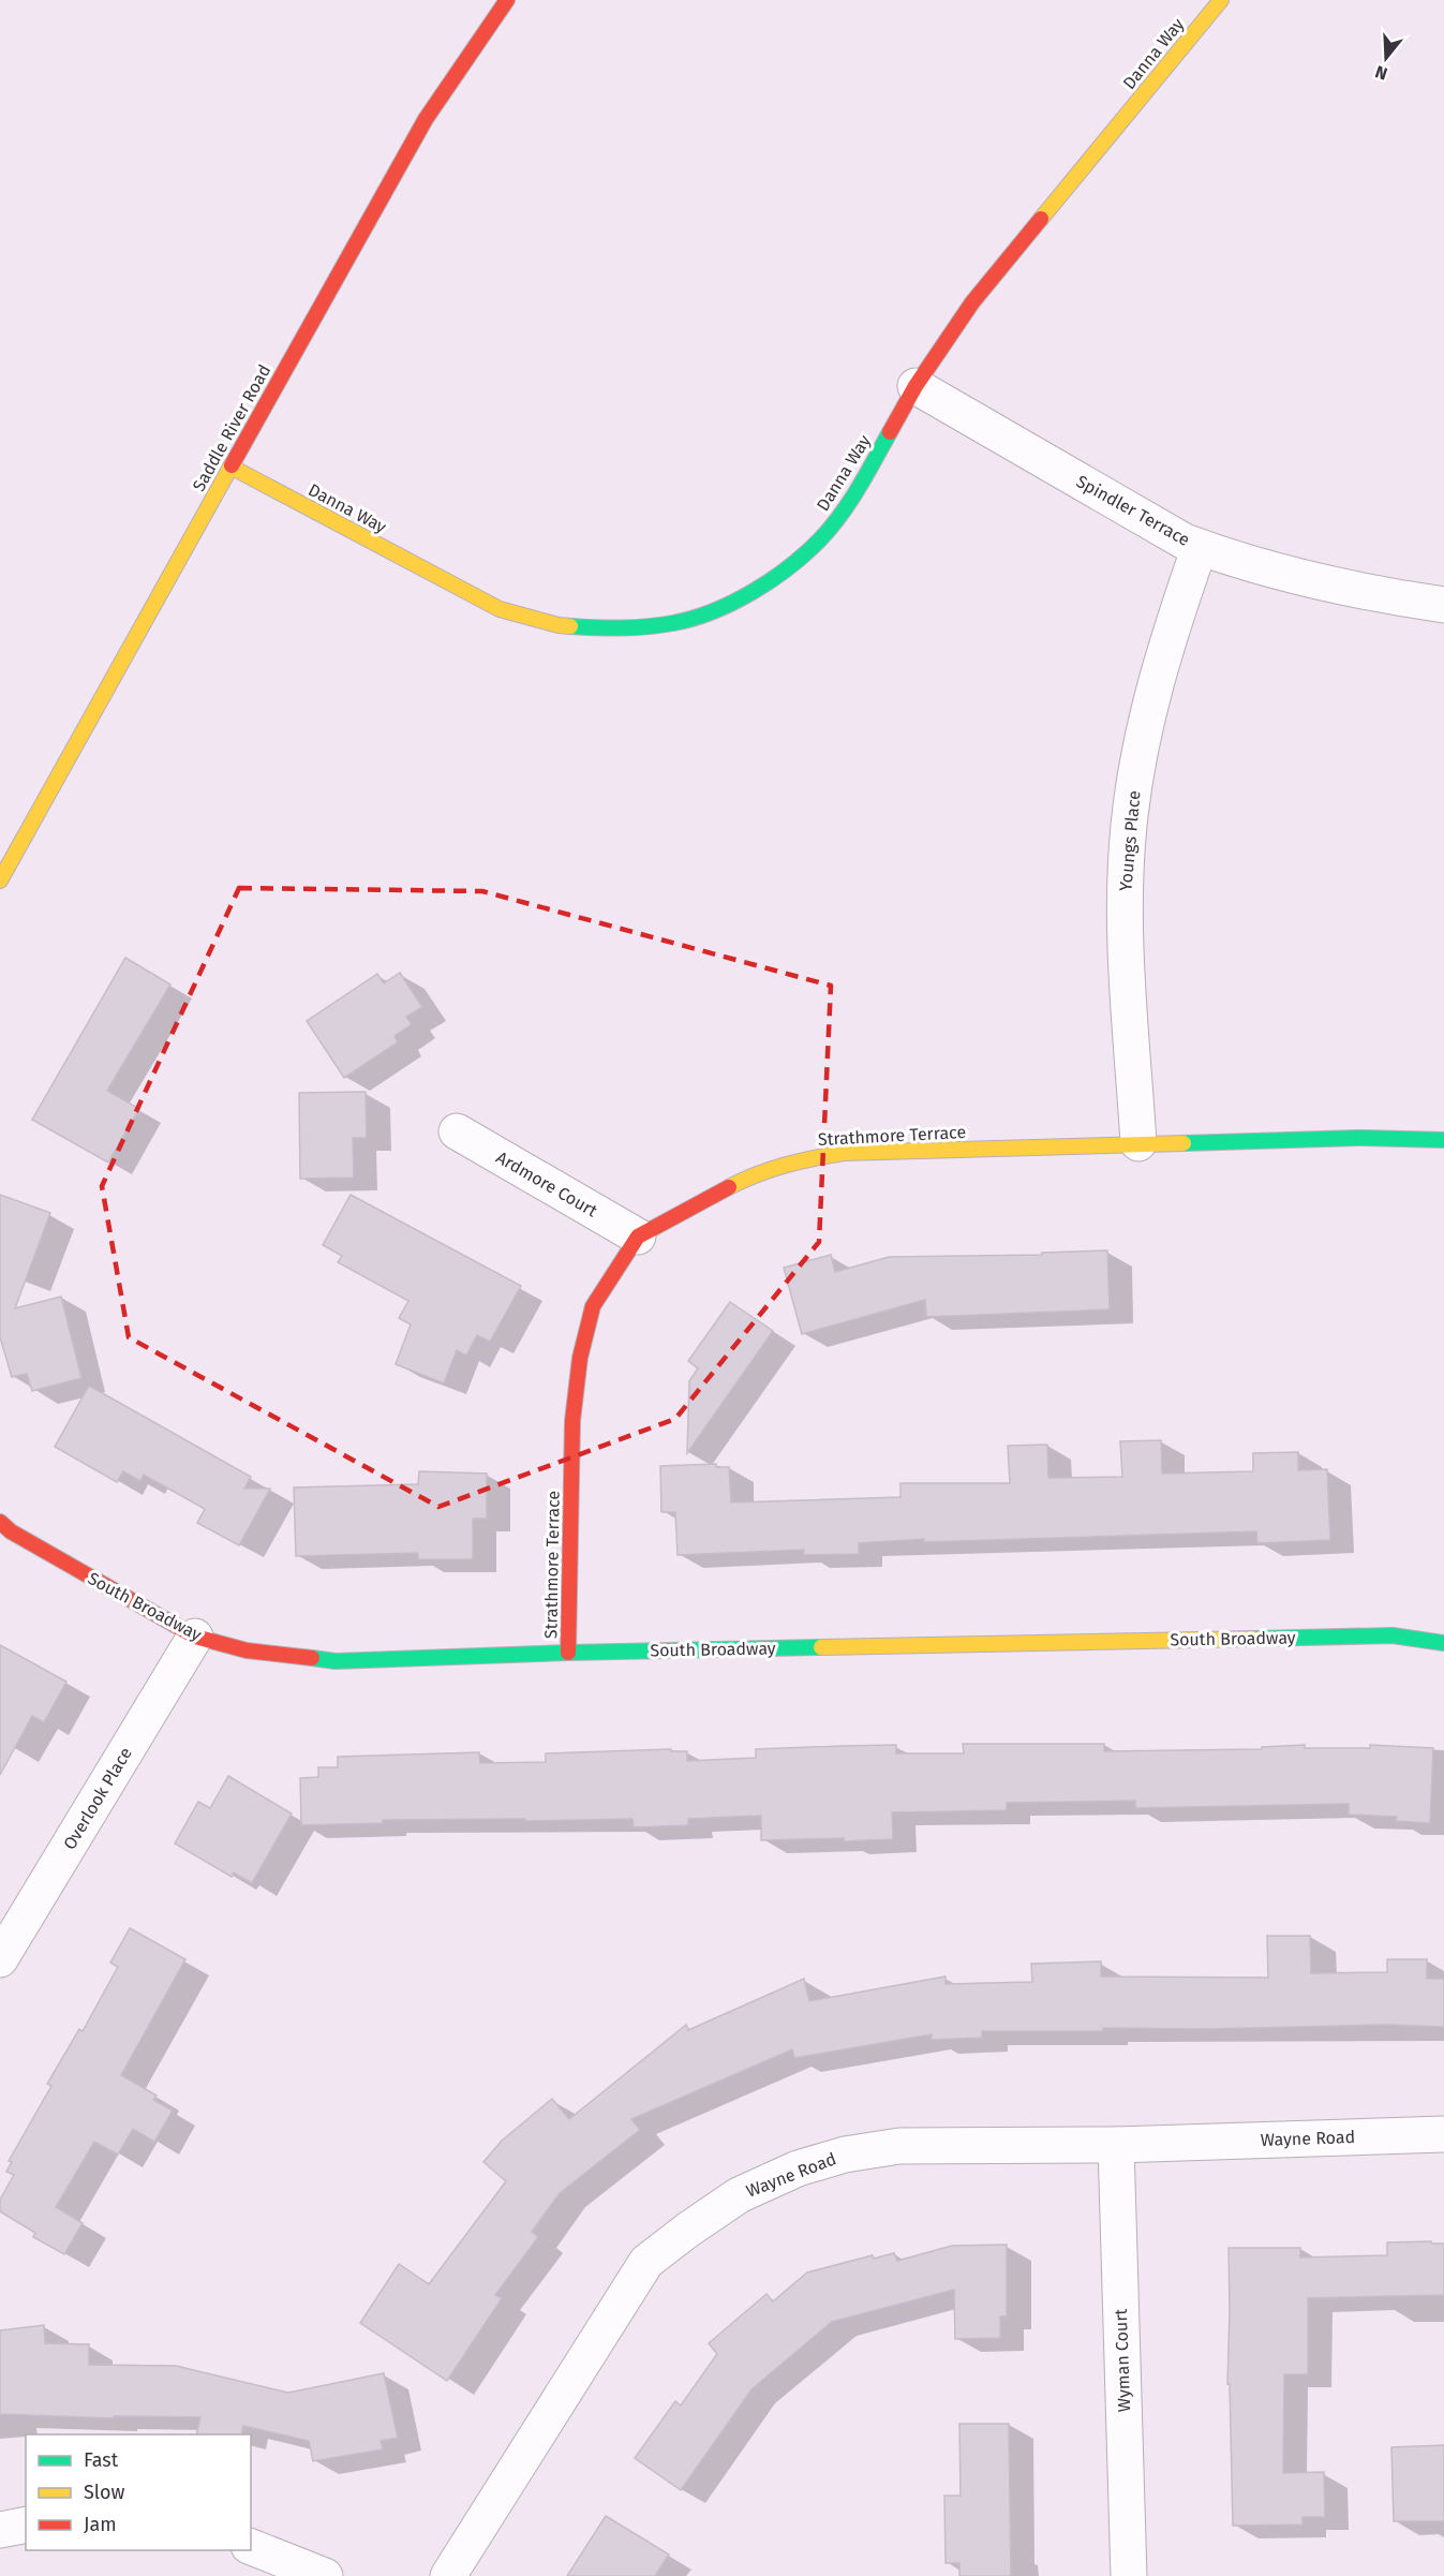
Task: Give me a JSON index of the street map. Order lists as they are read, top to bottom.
{
  "streets": {
    "street": [
      "Danna Way",
      "Saddle River Road",
      "Spindler Terrace",
      "Youngs Place",
      "Strathmore Terrace",
      "Ardmore Court",
      "South Broadway",
      "Overlook Place",
      "Wayne Road",
      "Wyman Court"
    ]
  },
  "crossings": [
    ["Danna Way", "Saddle River Road"],
    ["Danna Way", "Spindler Terrace"],
    ["Spindler Terrace", "Youngs Place"],
    ["Youngs Place", "Strathmore Terrace"],
    ["Strathmore Terrace", "Ardmore Court"],
    ["Strathmore Terrace", "South Broadway"],
    ["South Broadway", "Overlook Place"],
    ["Wayne Road", "Wyman Court"]
  ],
  "legend": ["Fast", "Slow", "Jam"],
  "north": "bottom"
}
